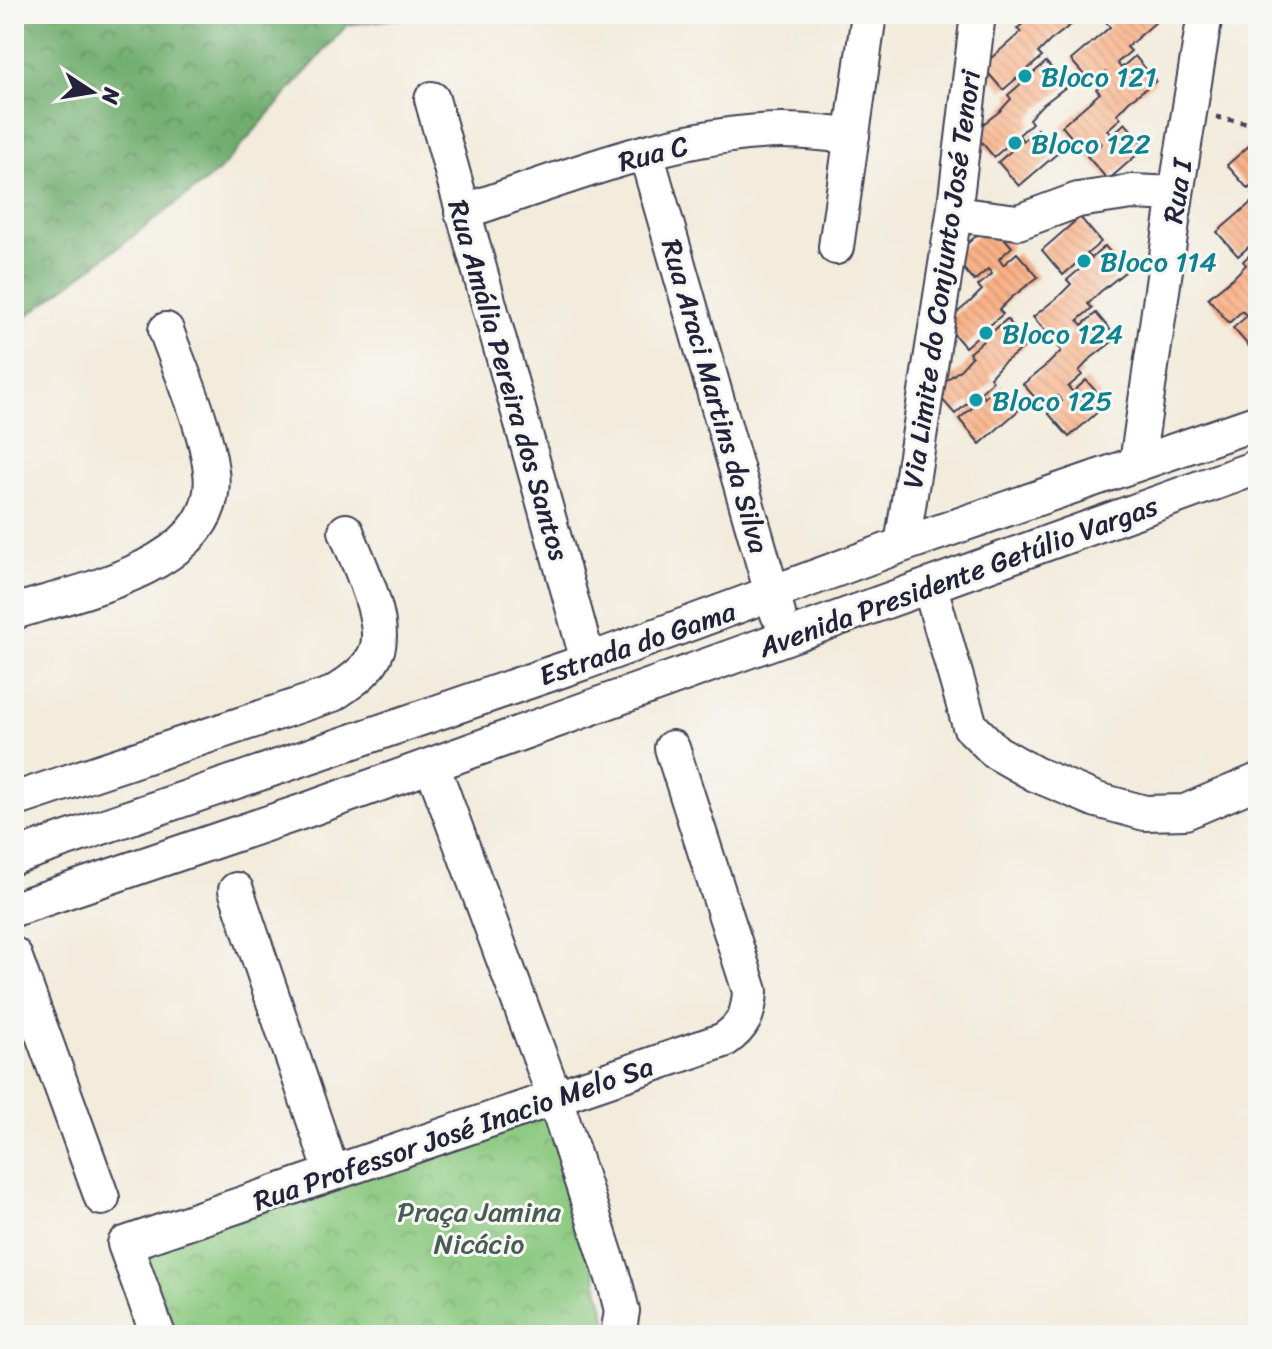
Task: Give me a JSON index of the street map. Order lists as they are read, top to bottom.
{
  "streets": {
    "street": [
      "Rua C",
      "Rua I",
      "Via Limite do Conjunto José Tenori",
      "Rua Amália Pereira dos Santos",
      "Rua Araci Martins da Silva",
      "Avenida Presidente Getúlio Vargas",
      "Estrada do Gama",
      "Rua Professor José Inacio Melo Sa"
    ]
  },
  "crossings": [
    ["Rua C", "Rua Amália Pereira dos Santos"],
    ["Rua C", "Rua Araci Martins da Silva"],
    ["Rua I", "Estrada do Gama"],
    ["Via Limite do Conjunto José Tenori", "Estrada do Gama"],
    ["Rua Amália Pereira dos Santos", "Estrada do Gama"],
    ["Rua Araci Martins da Silva", "Avenida Presidente Getúlio Vargas"],
    ["Rua Araci Martins da Silva", "Estrada do Gama"],
    ["Avenida Presidente Getúlio Vargas", "Estrada do Gama"]
  ],
  "parks": ["Praça Jamina Nicácio"],
  "places": [
    "Bloco 121",
    "Bloco 122",
    "Bloco 114",
    "Bloco 124",
    "Bloco 125"
  ],
  "north": "right"
}
